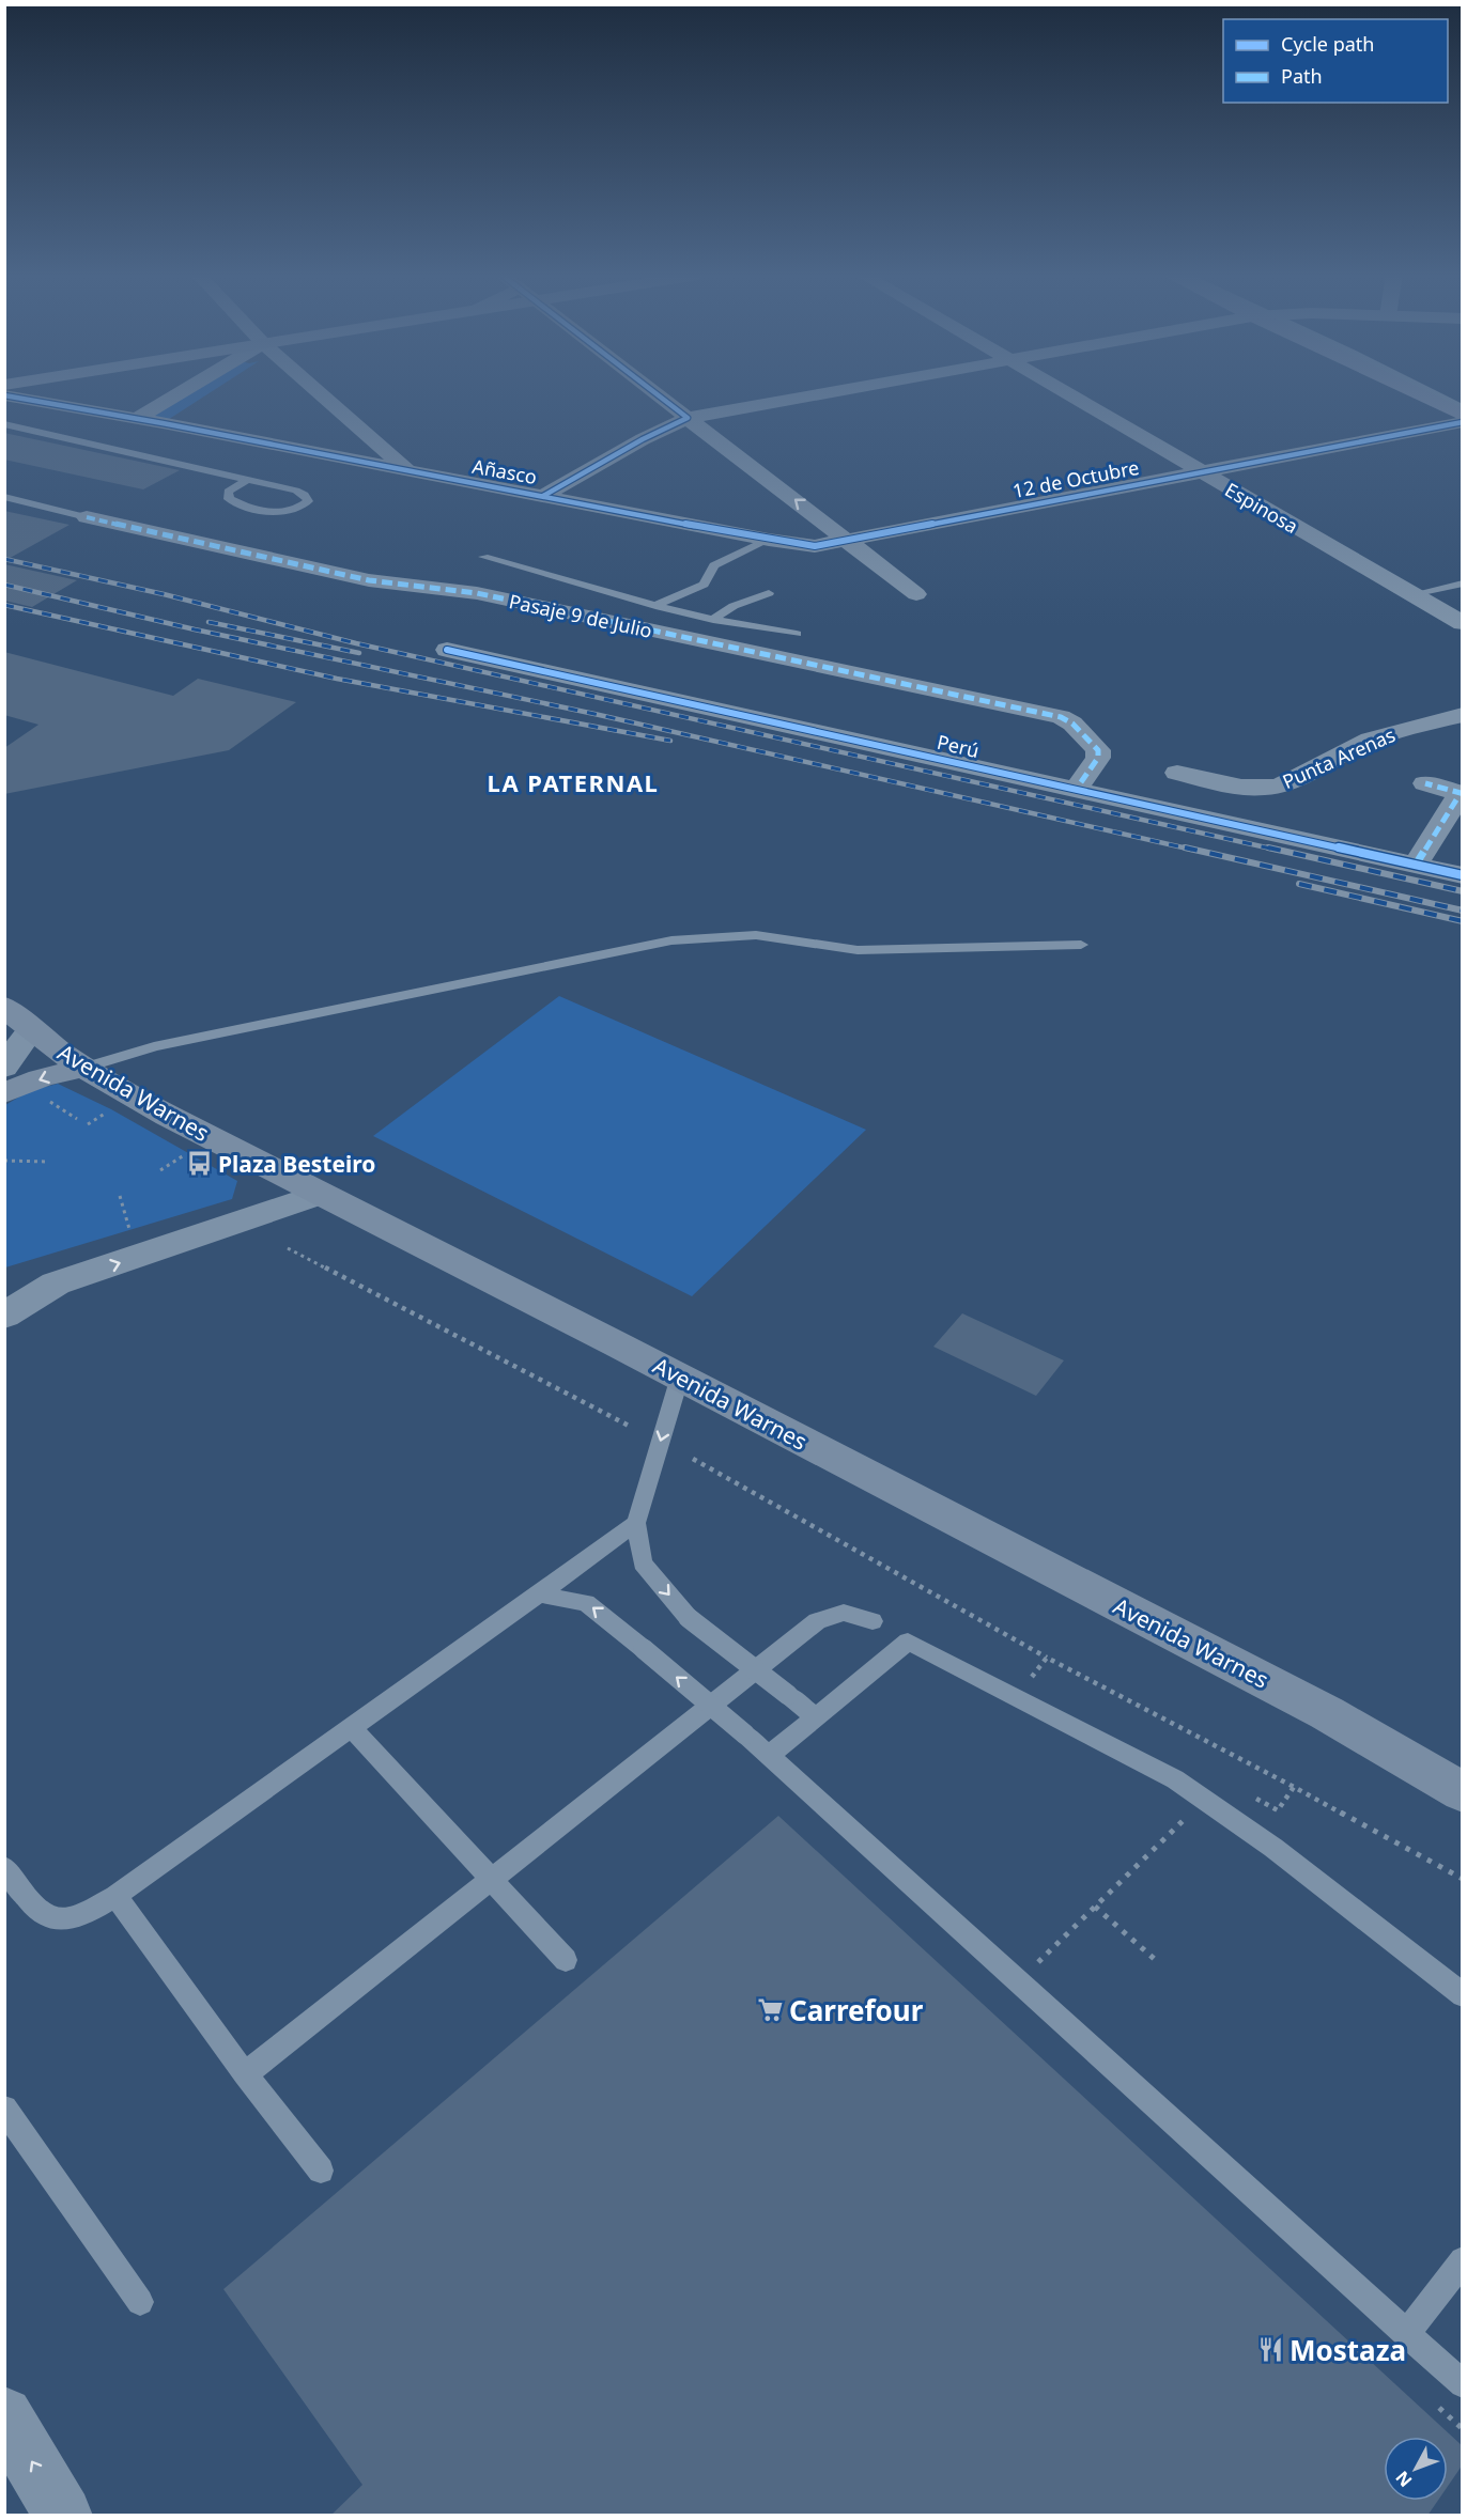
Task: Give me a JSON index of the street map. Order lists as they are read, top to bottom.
{
  "streets": {
    "main road": ["Avenida Warnes"],
    "street": [
      "Añasco",
      "12 de Octubre",
      "Espinosa",
      "Pasaje 9 de Julio",
      "Perú",
      "Punta Arenas"
    ]
  },
  "crossings": [
    ["Añasco", "12 de Octubre"],
    ["12 de Octubre", "Espinosa"],
    ["Pasaje 9 de Julio", "Perú"]
  ],
  "districts": ["LA PATERNAL"],
  "places": {
    "bus stop": ["Plaza Besteiro"],
    "supermarket": ["Carrefour"],
    "restaurant": ["Mostaza"]
  },
  "legend": ["Cycle path", "Path"],
  "north": "bottom left"
}
